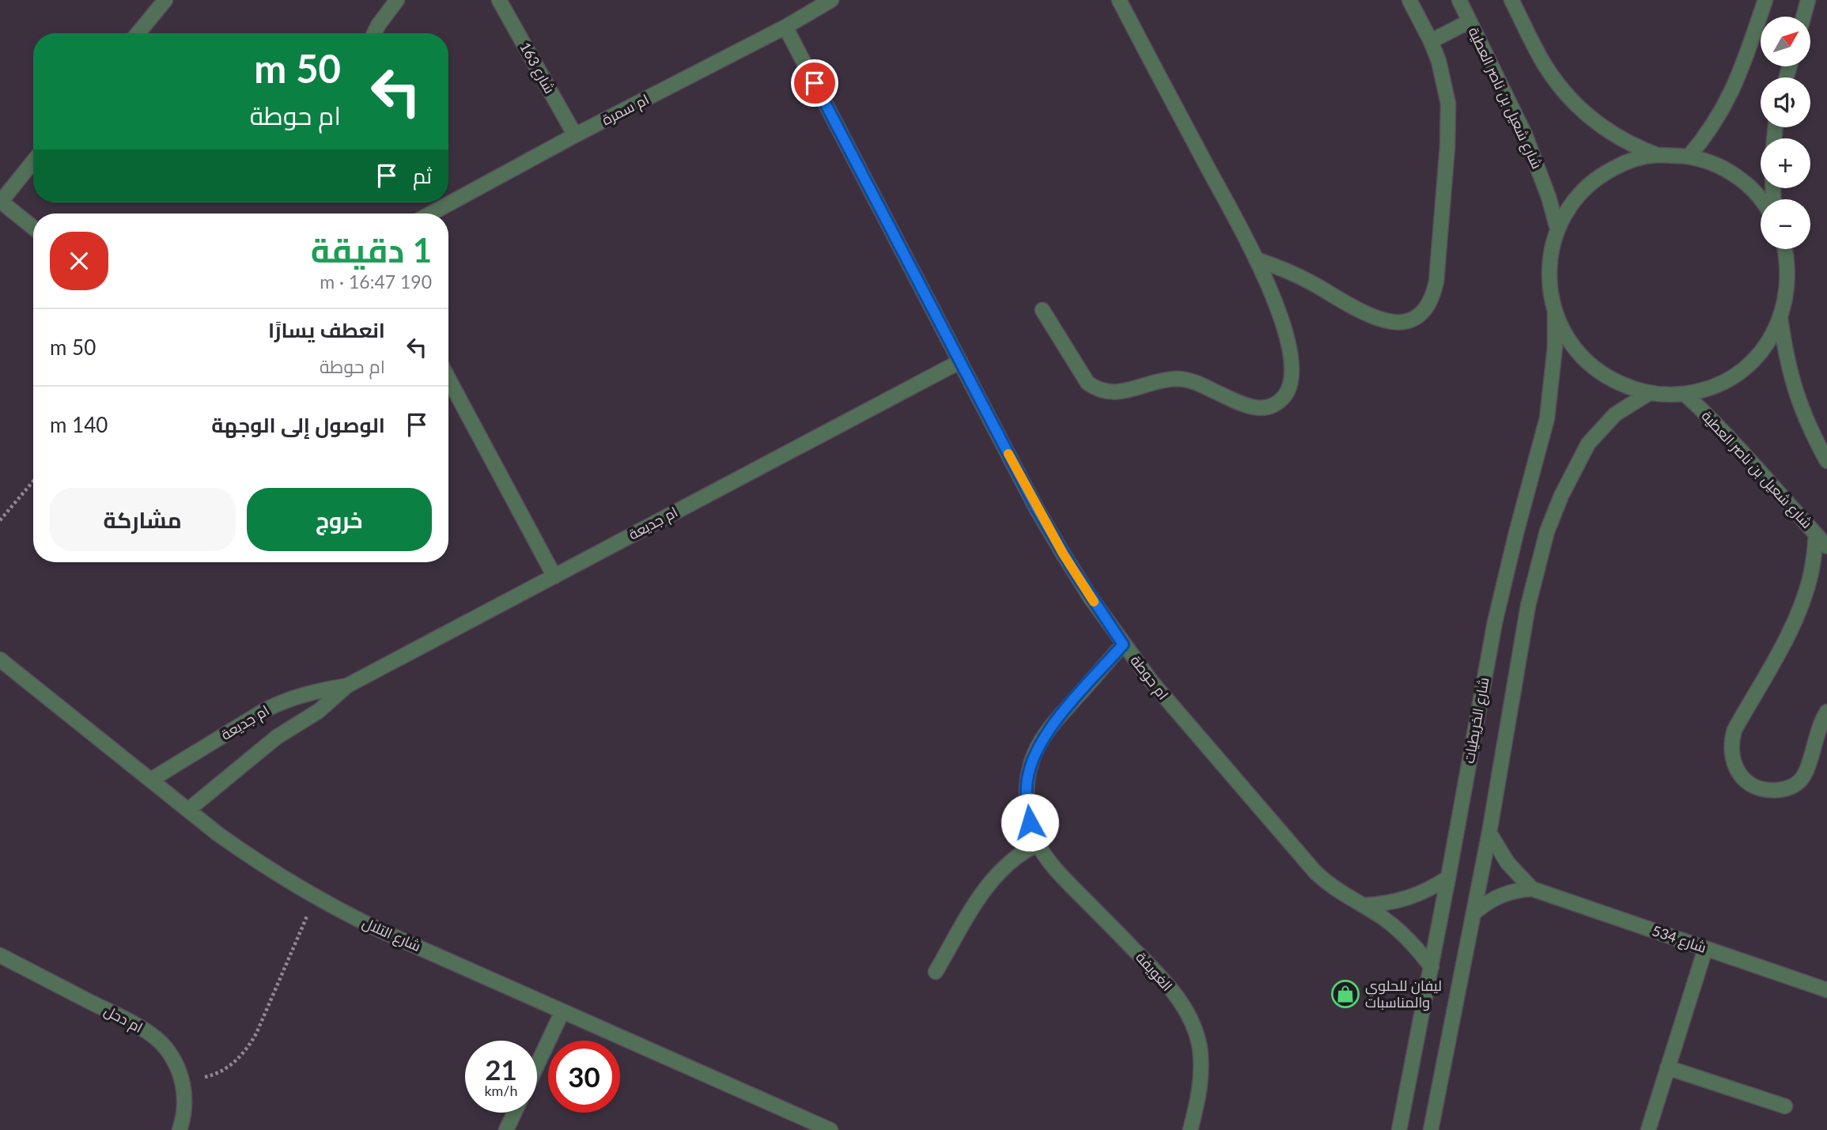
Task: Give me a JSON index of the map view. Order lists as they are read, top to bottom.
{
  "streets": {
    "street": [
      "شارع 163",
      "شارع شعيل بن ناصر العطية",
      "ام سمرة",
      "ام جديعة",
      "ام حوطة",
      "شارع الخريطيات",
      "شارع التلال",
      "شارع 534",
      "الغويفة",
      "ام دحل"
    ]
  },
  "crossings": [
    ["شارع 163", "ام سمرة"],
    ["ام سمرة", "ام حوطة"],
    ["ام جديعة", "ام حوطة"],
    ["ام جديعة", "شارع التلال"],
    ["ام حوطة", "شارع الخريطيات"],
    ["ام حوطة", "الغويفة"]
  ],
  "places": {
    "shop": ["ليفان للحلوي والمناسبات"]
  },
  "north": "top right",
  "page": {
    "map_buttons": ["+", "−"],
    "turn": ["50 m", "ام حوطة"],
    "then": "ثم",
    "heading": ["1 دقيقة", "190 m · 16:47"],
    "list": [
      {
        "name": "انعطف يسارًا",
        "note": "ام حوطة",
        "value": "50 m"
      },
      {
        "name": "الوصول إلى الوجهة",
        "value": "140 m"
      }
    ],
    "buttons": ["خروج", "مشاركة"],
    "speed": "21 km/h",
    "limit": "30"
  }
}
